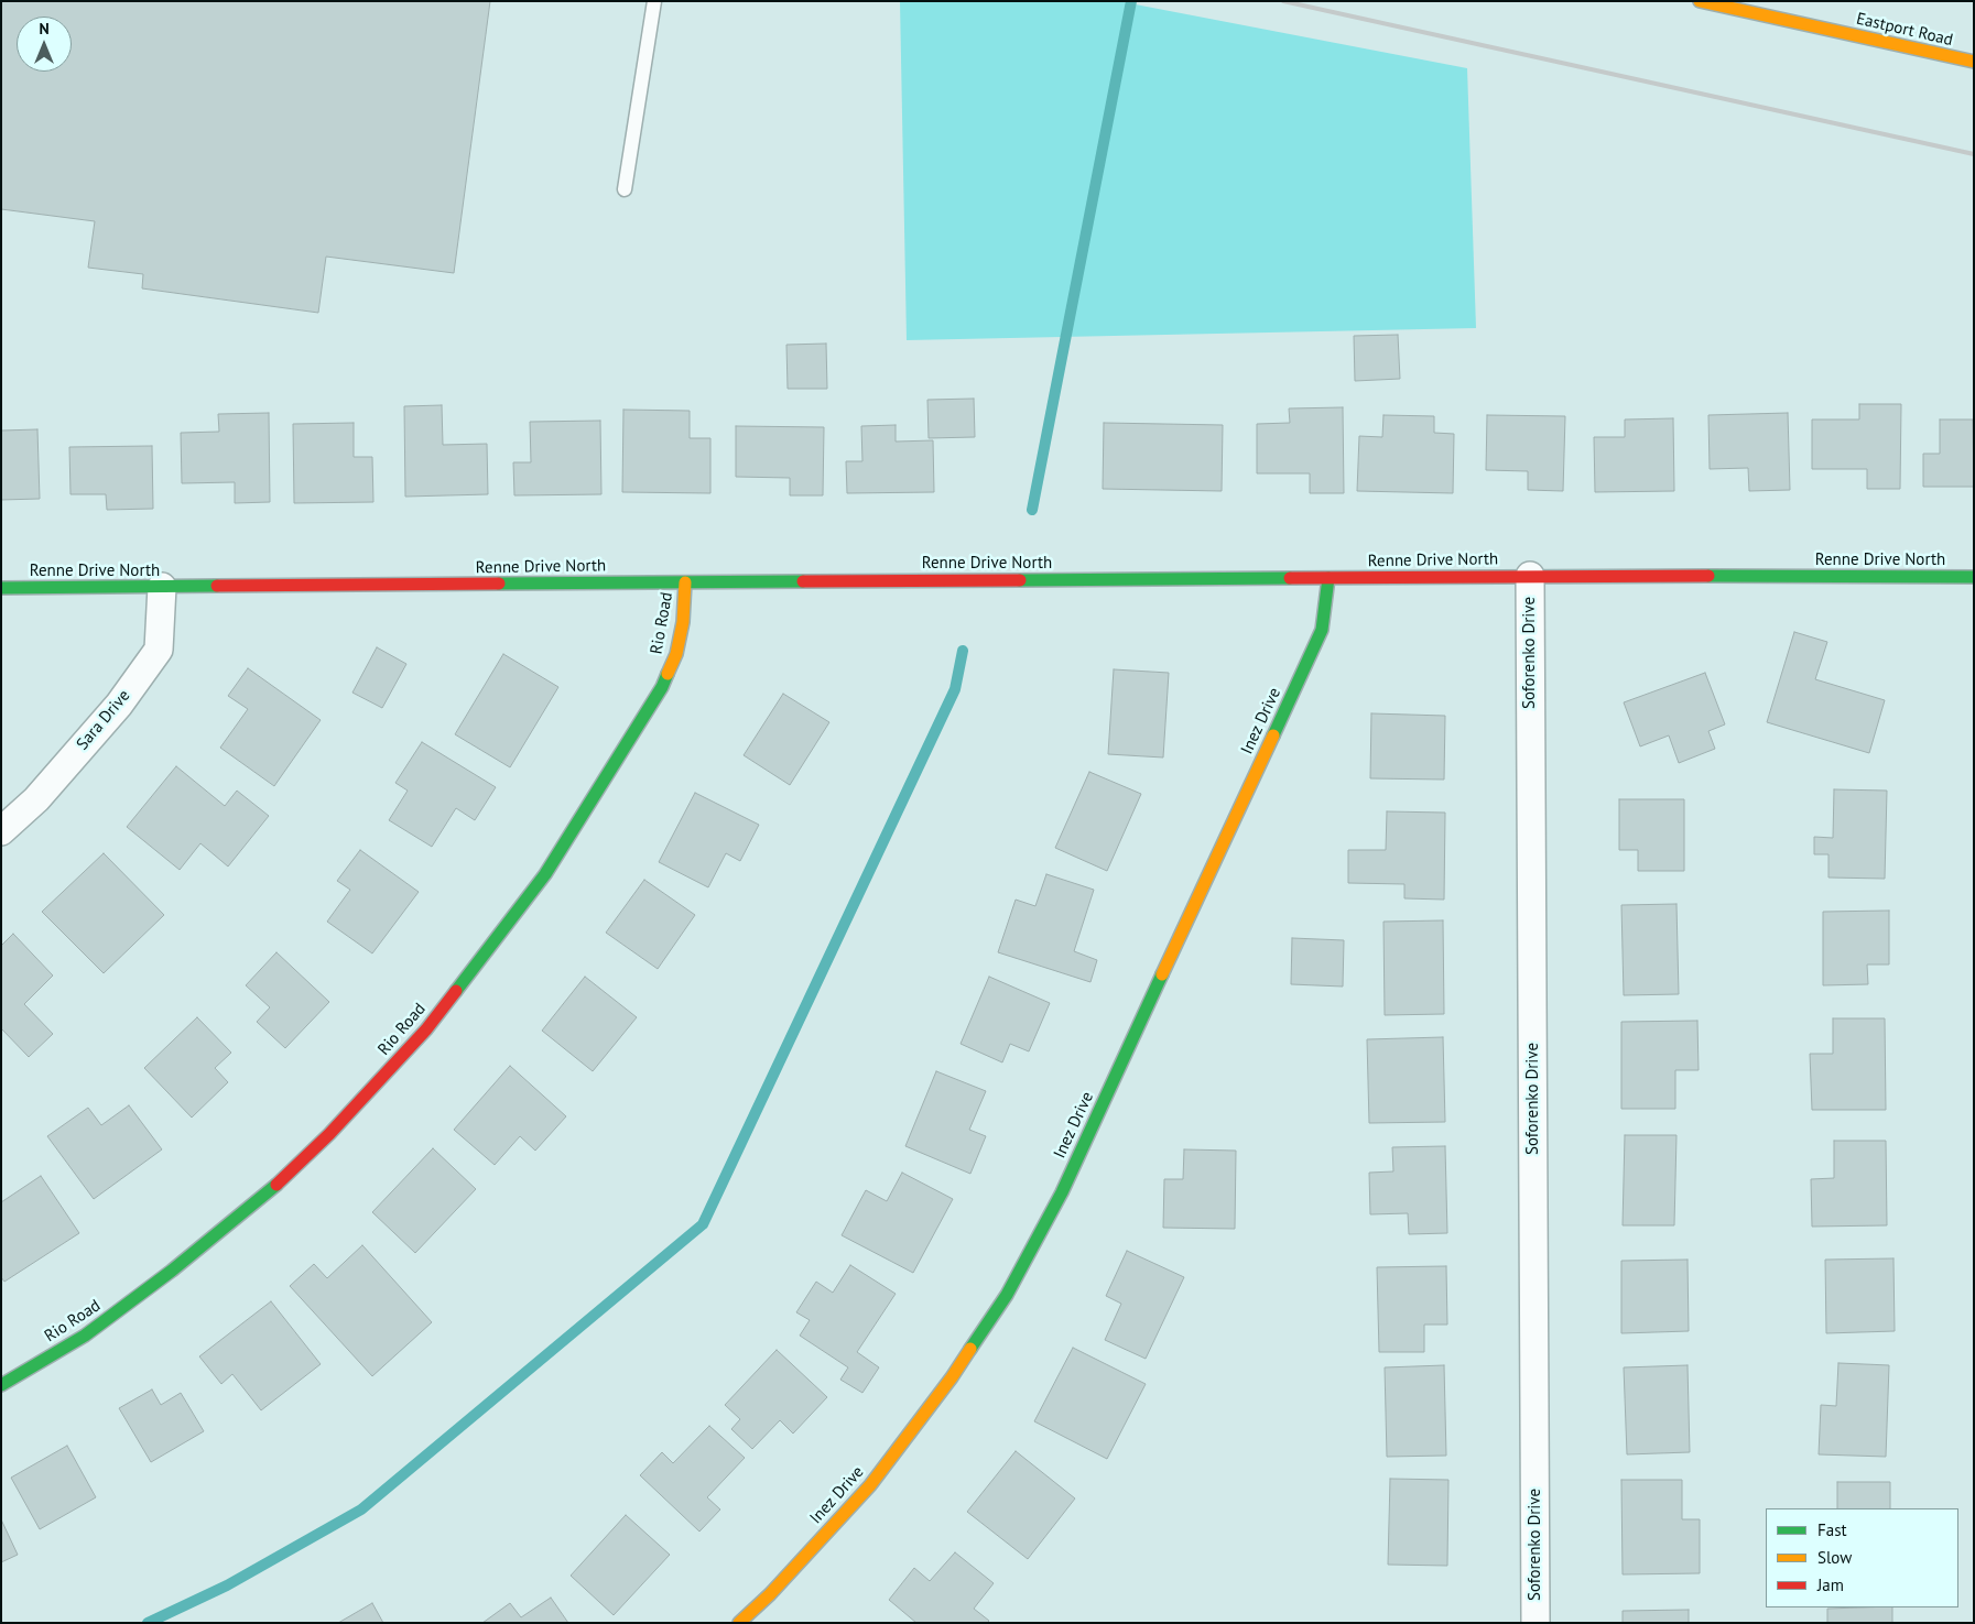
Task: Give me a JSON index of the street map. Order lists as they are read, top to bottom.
{
  "streets": {
    "street": [
      "Eastport Road",
      "Renne Drive North",
      "Rio Road",
      "Soforenko Drive",
      "Sara Drive",
      "Inez Drive"
    ]
  },
  "crossings": [
    ["Renne Drive North", "Rio Road"],
    ["Renne Drive North", "Soforenko Drive"],
    ["Renne Drive North", "Sara Drive"],
    ["Renne Drive North", "Inez Drive"]
  ],
  "legend": ["Fast", "Slow", "Jam"],
  "north": "top"
}
